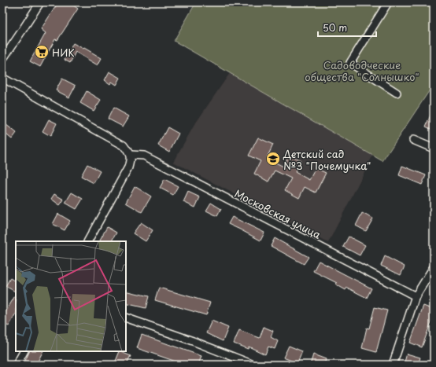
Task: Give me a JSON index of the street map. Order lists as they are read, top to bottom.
{
  "streets": {
    "street": ["Московская улица"]
  },
  "parks": ["Садоводческие общества \"Солнышко\""],
  "places": {
    "supermarket": ["НИК"],
    "school or university": ["Детский сад №3 \"Почемучка\""]
  },
  "scale_bar": "50 m"
}
